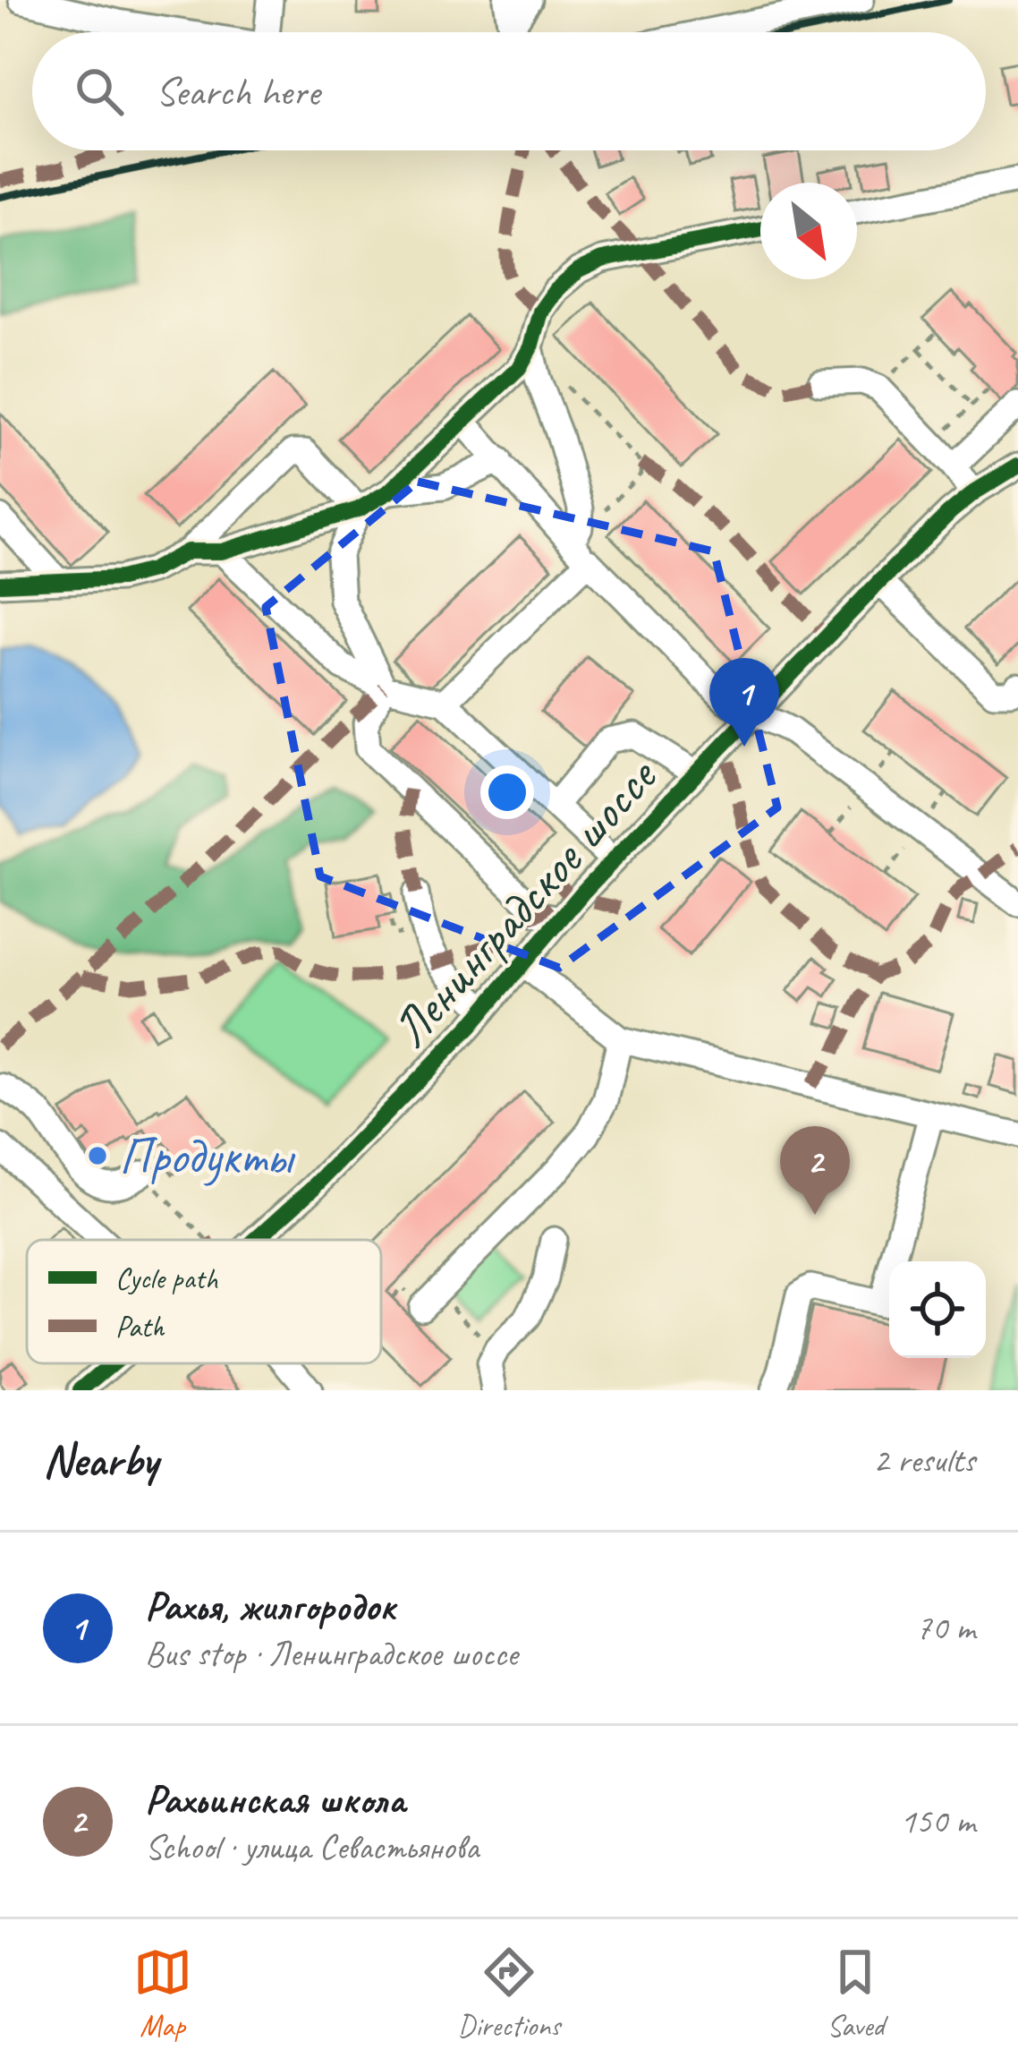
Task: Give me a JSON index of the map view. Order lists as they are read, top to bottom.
{
  "streets": {
    "street": ["Ленинградское шоссе"]
  },
  "places": ["Продукты"],
  "legend": ["Cycle path", "Path"],
  "north": "bottom right",
  "page": {
    "search": "Search here",
    "pins": ["1", "2"],
    "heading": ["Nearby", "2 results"],
    "list": [
      {
        "mark": "1",
        "name": "Рахья, жилгородок",
        "note": "Bus stop · Ленинградское шоссе",
        "value": "70 m"
      },
      {
        "mark": "2",
        "name": "Рахьинская школа",
        "note": "School · улица Севастьянова",
        "value": "150 m"
      }
    ],
    "nav": ["Map", "Directions", "Saved"]
  }
}
